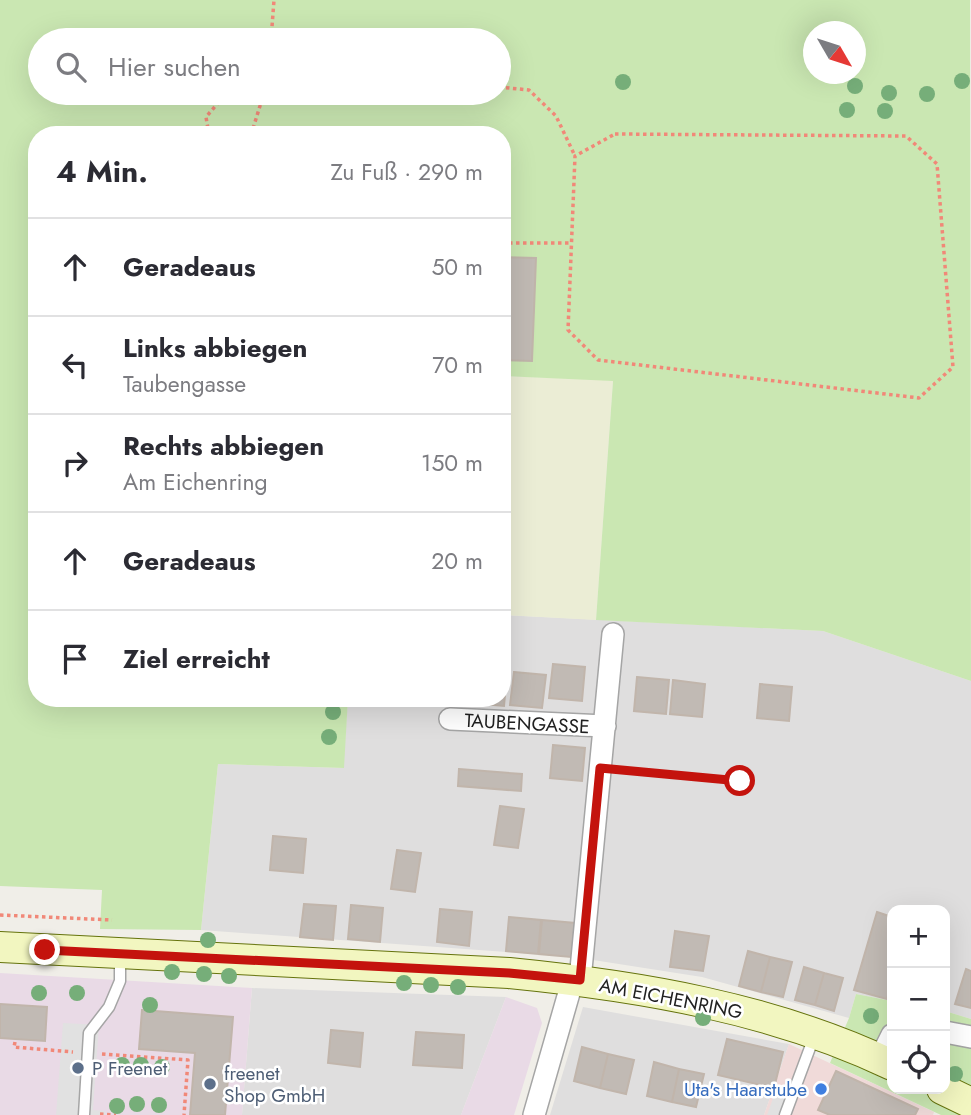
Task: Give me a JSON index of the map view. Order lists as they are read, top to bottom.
{
  "streets": {
    "main road": ["AM EICHENRING"],
    "street": ["TAUBENGASSE"]
  },
  "crossings": [
    ["TAUBENGASSE", "AM EICHENRING"]
  ],
  "places": ["P Freenet", "freenet Shop GmbH", "Uta's Haarstube"],
  "north": "bottom right",
  "page": {
    "search": "Hier suchen",
    "heading": ["4 Min.", "Zu Fuß · 290 m"],
    "list": [
      ["Geradeaus", "50 m"],
      ["Links abbiegen", "Taubengasse", "70 m"],
      ["Rechts abbiegen", "Am Eichenring", "150 m"],
      ["Geradeaus", "20 m"],
      "Ziel erreicht"
    ],
    "map_buttons": ["+", "−"]
  }
}
